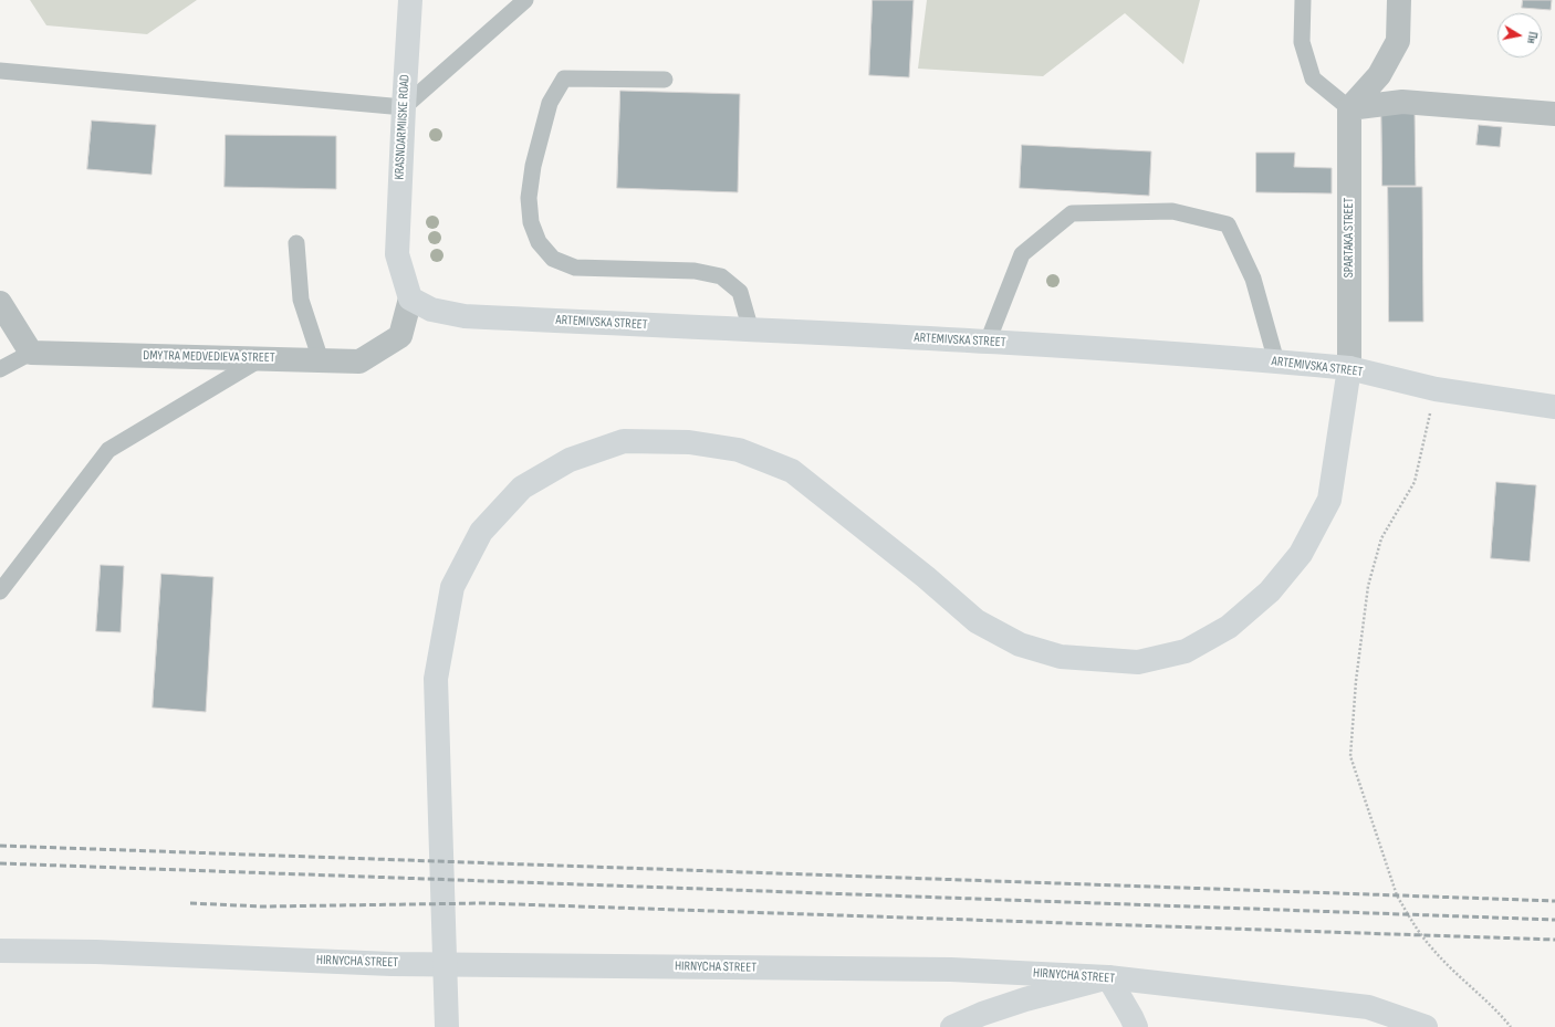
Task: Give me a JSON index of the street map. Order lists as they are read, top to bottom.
{
  "streets": {
    "main road": ["KRASNOARMIISKE ROAD", "ARTEMIVSKA STREET", "HIRNYCHA STREET"],
    "street": ["SPARTAKA STREET", "DMYTRA MEDVEDIEVA STREET"]
  },
  "crossings": [
    ["KRASNOARMIISKE ROAD", "ARTEMIVSKA STREET"],
    ["KRASNOARMIISKE ROAD", "DMYTRA MEDVEDIEVA STREET"],
    ["SPARTAKA STREET", "ARTEMIVSKA STREET"],
    ["ARTEMIVSKA STREET", "DMYTRA MEDVEDIEVA STREET"]
  ],
  "north": "right"
}
